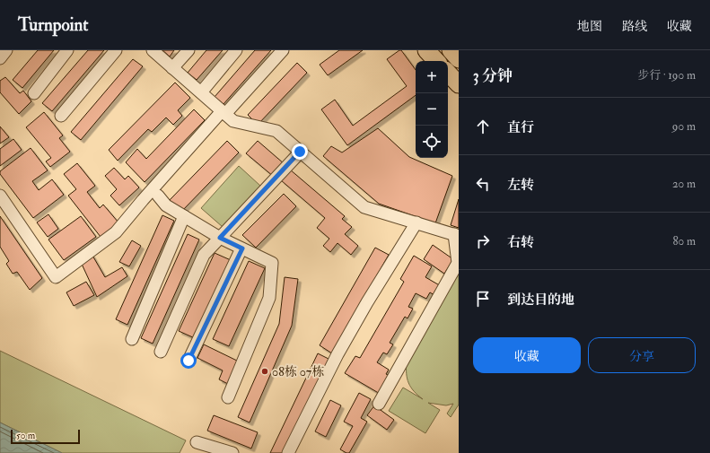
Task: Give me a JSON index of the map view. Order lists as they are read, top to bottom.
{
  "places": ["08栋 07栋"],
  "scale_bar": "50 m",
  "page": {
    "header": "Turnpoint",
    "nav": ["地图", "路线", "收藏"],
    "heading": ["3 分钟", "步行 · 190 m"],
    "map_buttons": ["+", "−"],
    "list": [
      ["直行", "90 m"],
      ["左转", "20 m"],
      ["右转", "80 m"],
      "到达目的地"
    ],
    "buttons": ["收藏", "分享"],
    "scale": "50 m"
  }
}
